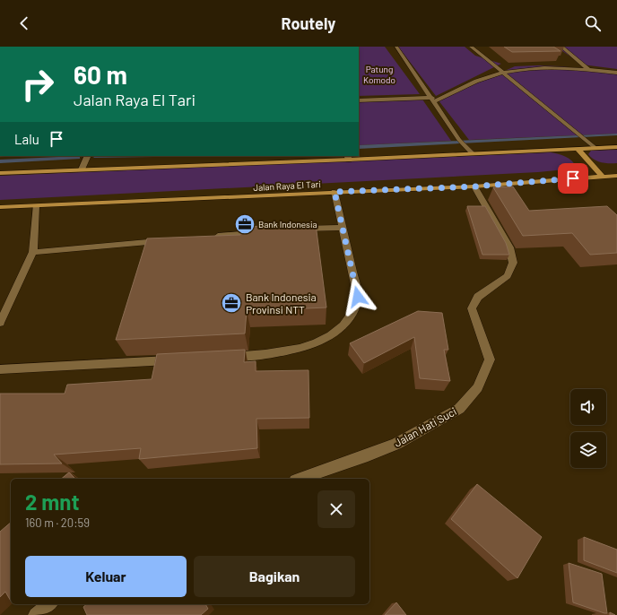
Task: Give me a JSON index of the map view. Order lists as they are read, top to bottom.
{
  "streets": {
    "main road": ["Jalan Raya El Tari"],
    "street": ["Jalan Hati Suci"]
  },
  "crossings": [
    ["Jalan Raya El Tari", "Jalan Hati Suci"]
  ],
  "parks": ["Patung Komodo"],
  "places": {
    "office": ["Bank Indonesia", "Bank Indonesia Provinsi NTT"]
  },
  "page": {
    "header": "Routely",
    "turn": ["60 m", "Jalan Raya El Tari"],
    "then": "Lalu",
    "heading": ["2 mnt", "160 m · 20:59"],
    "buttons": ["Keluar", "Bagikan"]
  }
}
